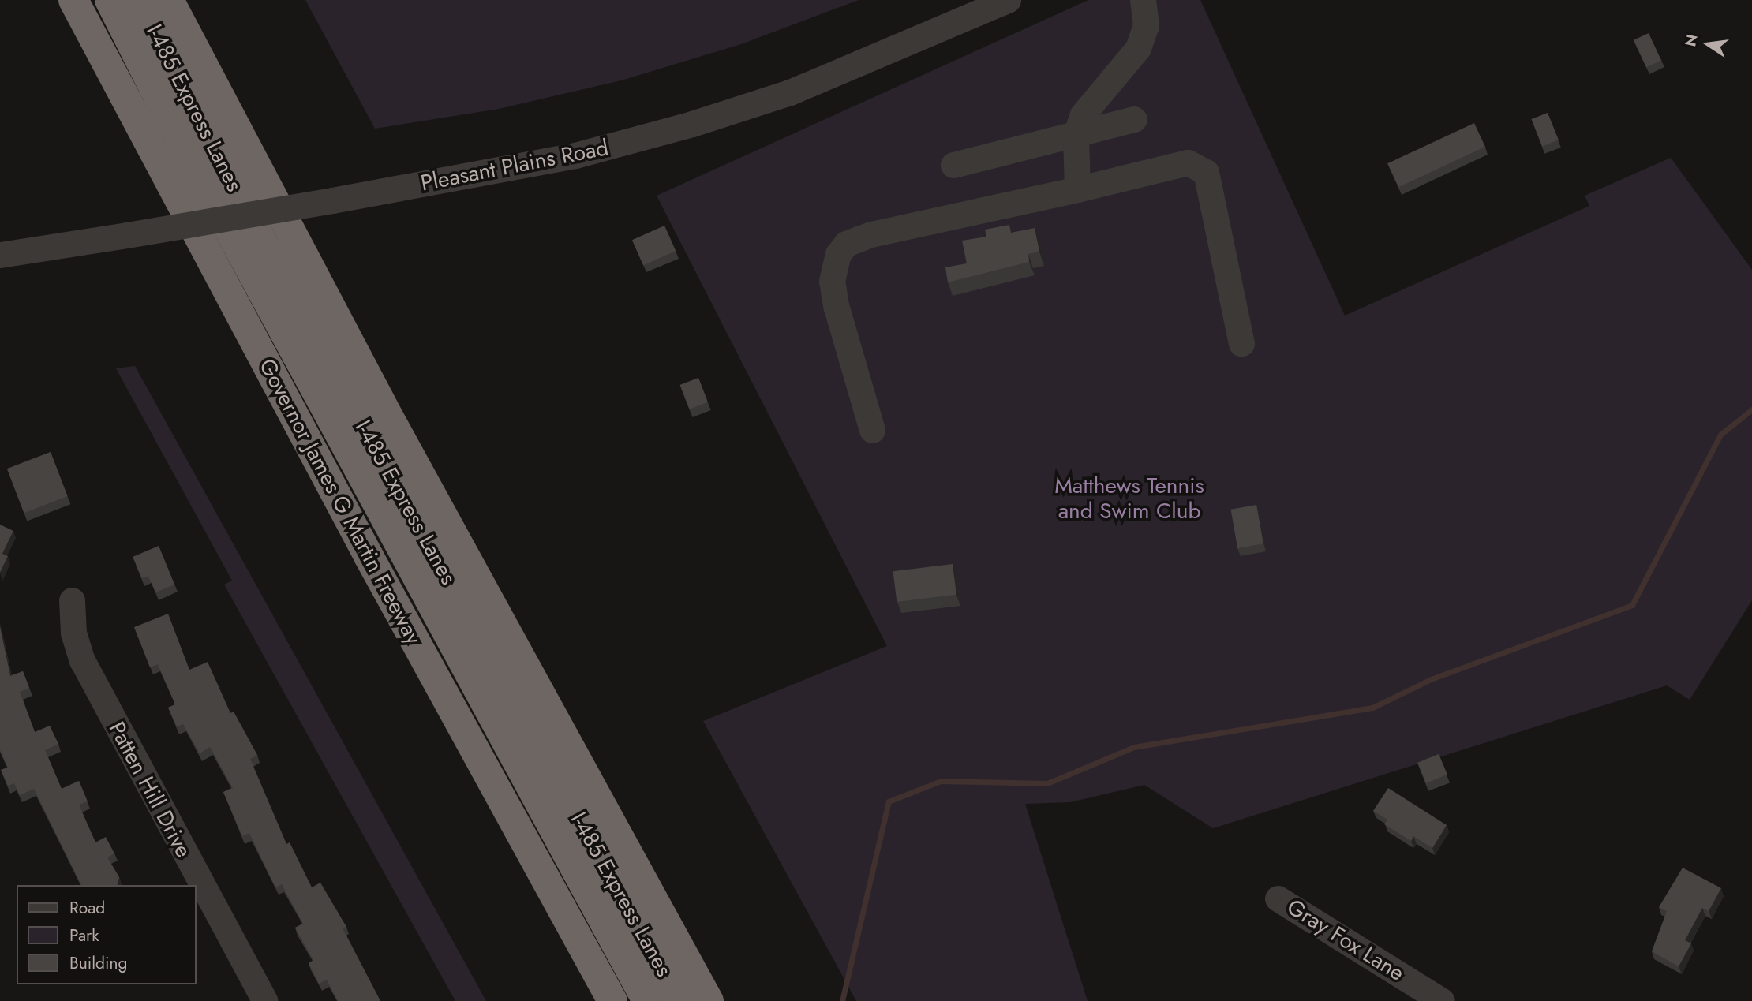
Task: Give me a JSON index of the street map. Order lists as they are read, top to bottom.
{
  "streets": {
    "highway": ["I-485 Express Lanes", "Governor James G Martin Freeway"],
    "street": ["Pleasant Plains Road", "Patten Hill Drive", "Gray Fox Lane"]
  },
  "parks": ["Matthews Tennis and Swim Club"],
  "legend": ["Road", "Park", "Building"],
  "north": "left"
}
